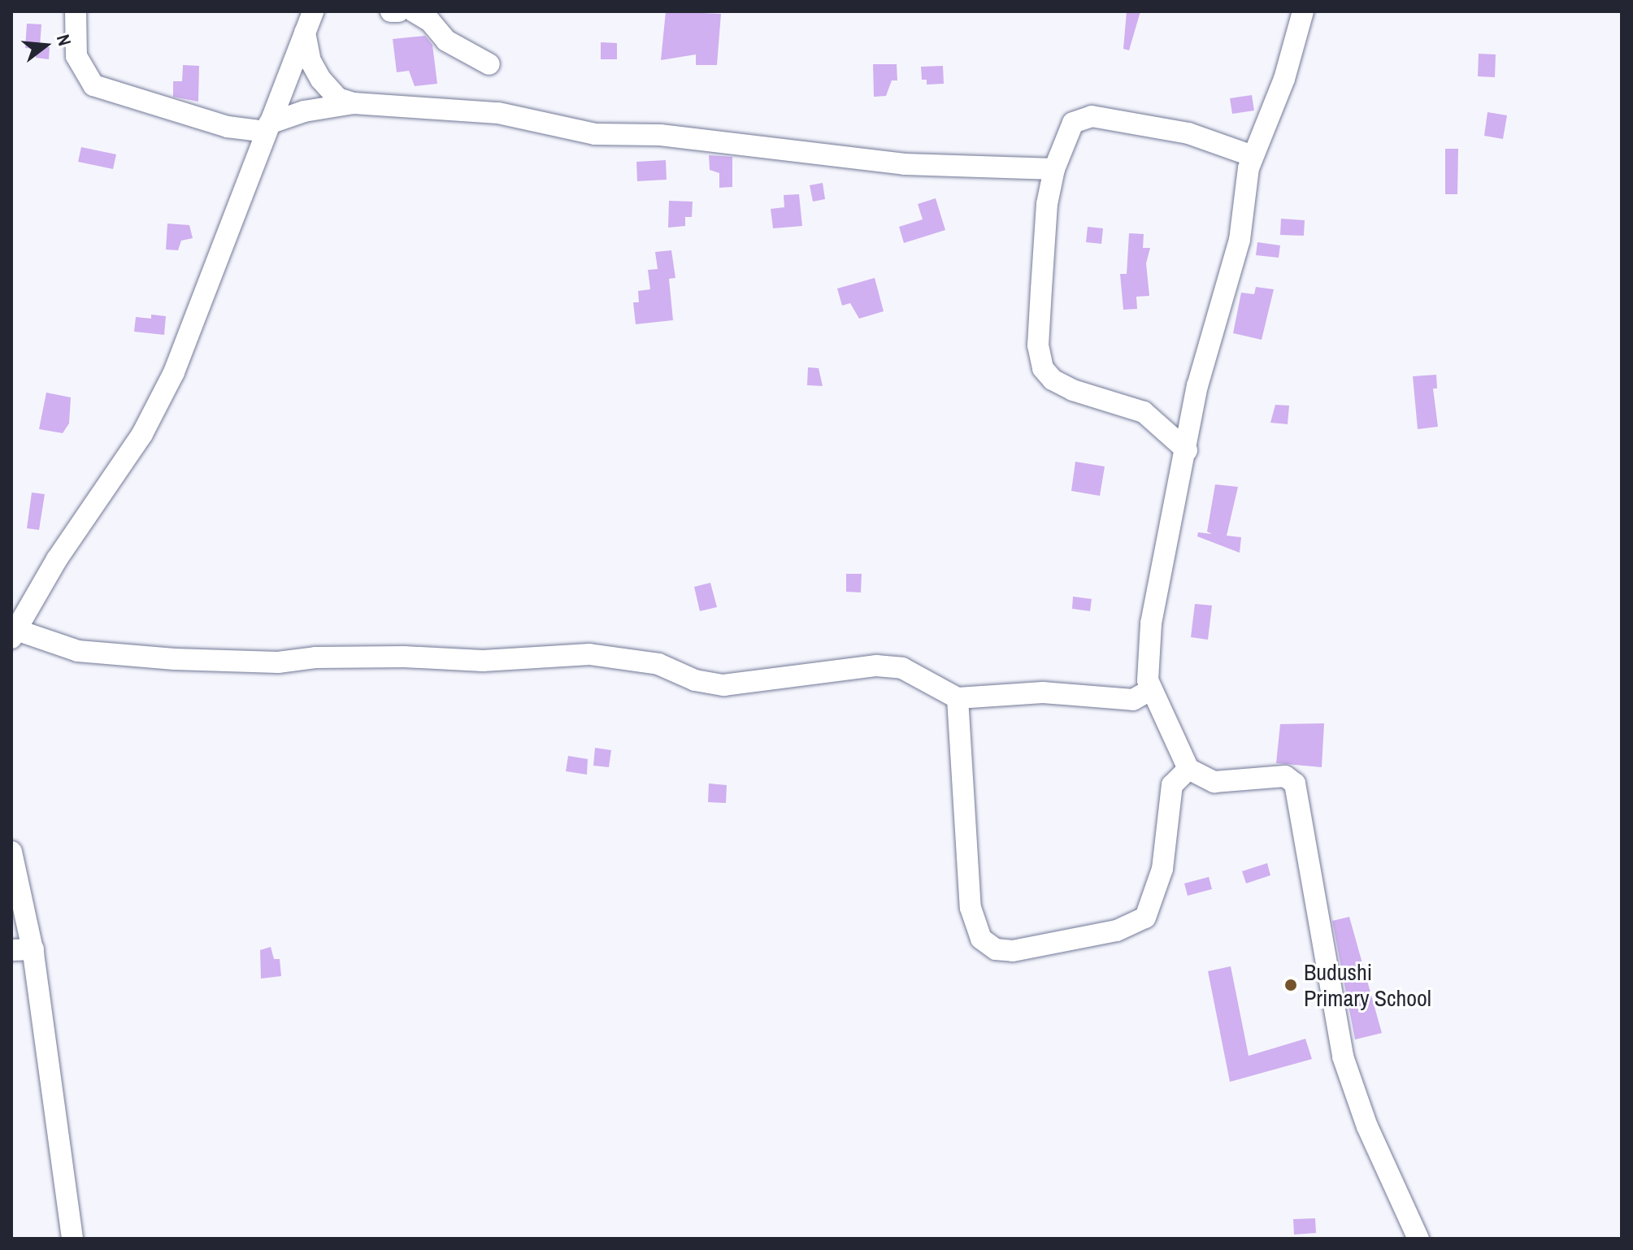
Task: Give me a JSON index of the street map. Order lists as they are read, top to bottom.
{
  "places": ["Budushi Primary School"],
  "north": "right"
}
